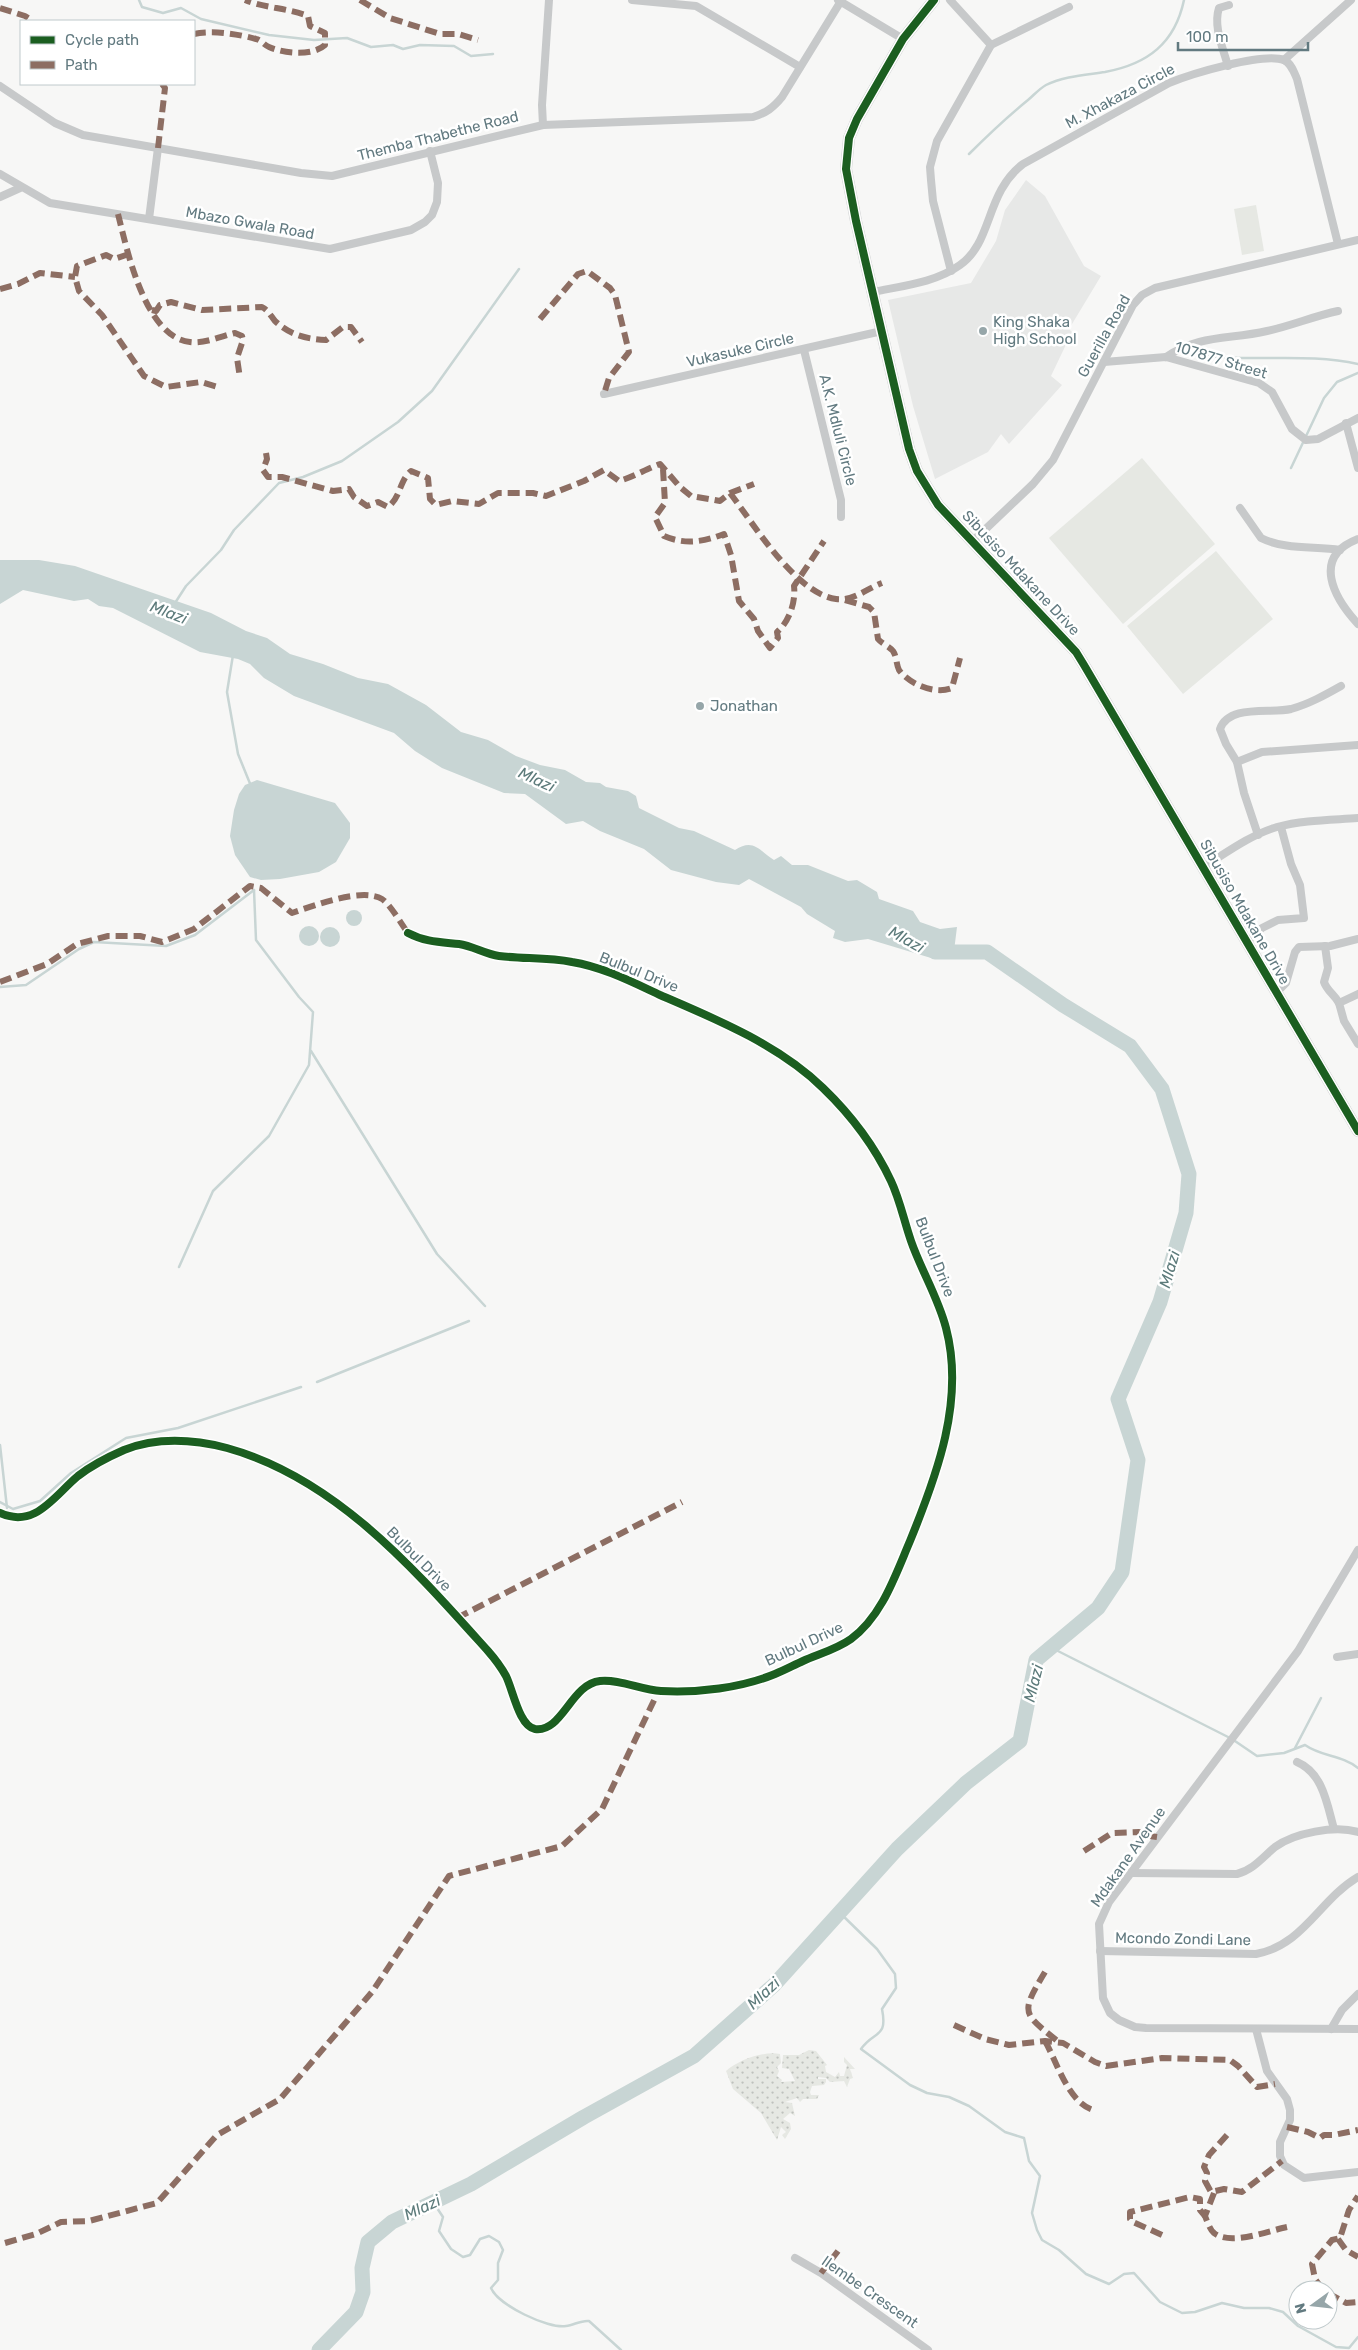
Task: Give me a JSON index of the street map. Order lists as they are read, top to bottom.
{
  "streets": {
    "street": [
      "M. Xhakaza Circle",
      "Themba Thabethe Road",
      "Mbazo Gwala Road",
      "Guerilla Road",
      "Vukasuke Circle",
      "107877 Street",
      "A.K. Mdluli Circle",
      "Sibusiso Mdakane Drive",
      "Bulbul Drive",
      "Mdakane Avenue",
      "Mcondo Zondi Lane",
      "Ilembe Crescent"
    ]
  },
  "crossings": [
    ["M. Xhakaza Circle", "Sibusiso Mdakane Drive"],
    ["Themba Thabethe Road", "Mbazo Gwala Road"],
    ["Guerilla Road", "107877 Street"],
    ["Guerilla Road", "Sibusiso Mdakane Drive"],
    ["Vukasuke Circle", "A.K. Mdluli Circle"],
    ["Vukasuke Circle", "Sibusiso Mdakane Drive"],
    ["Mdakane Avenue", "Mcondo Zondi Lane"]
  ],
  "water": ["Mlazi"],
  "places": ["King Shaka High School", "Jonathan"],
  "legend": ["Cycle path", "Path"],
  "scale_bar": "100 m",
  "north": "left"
}
